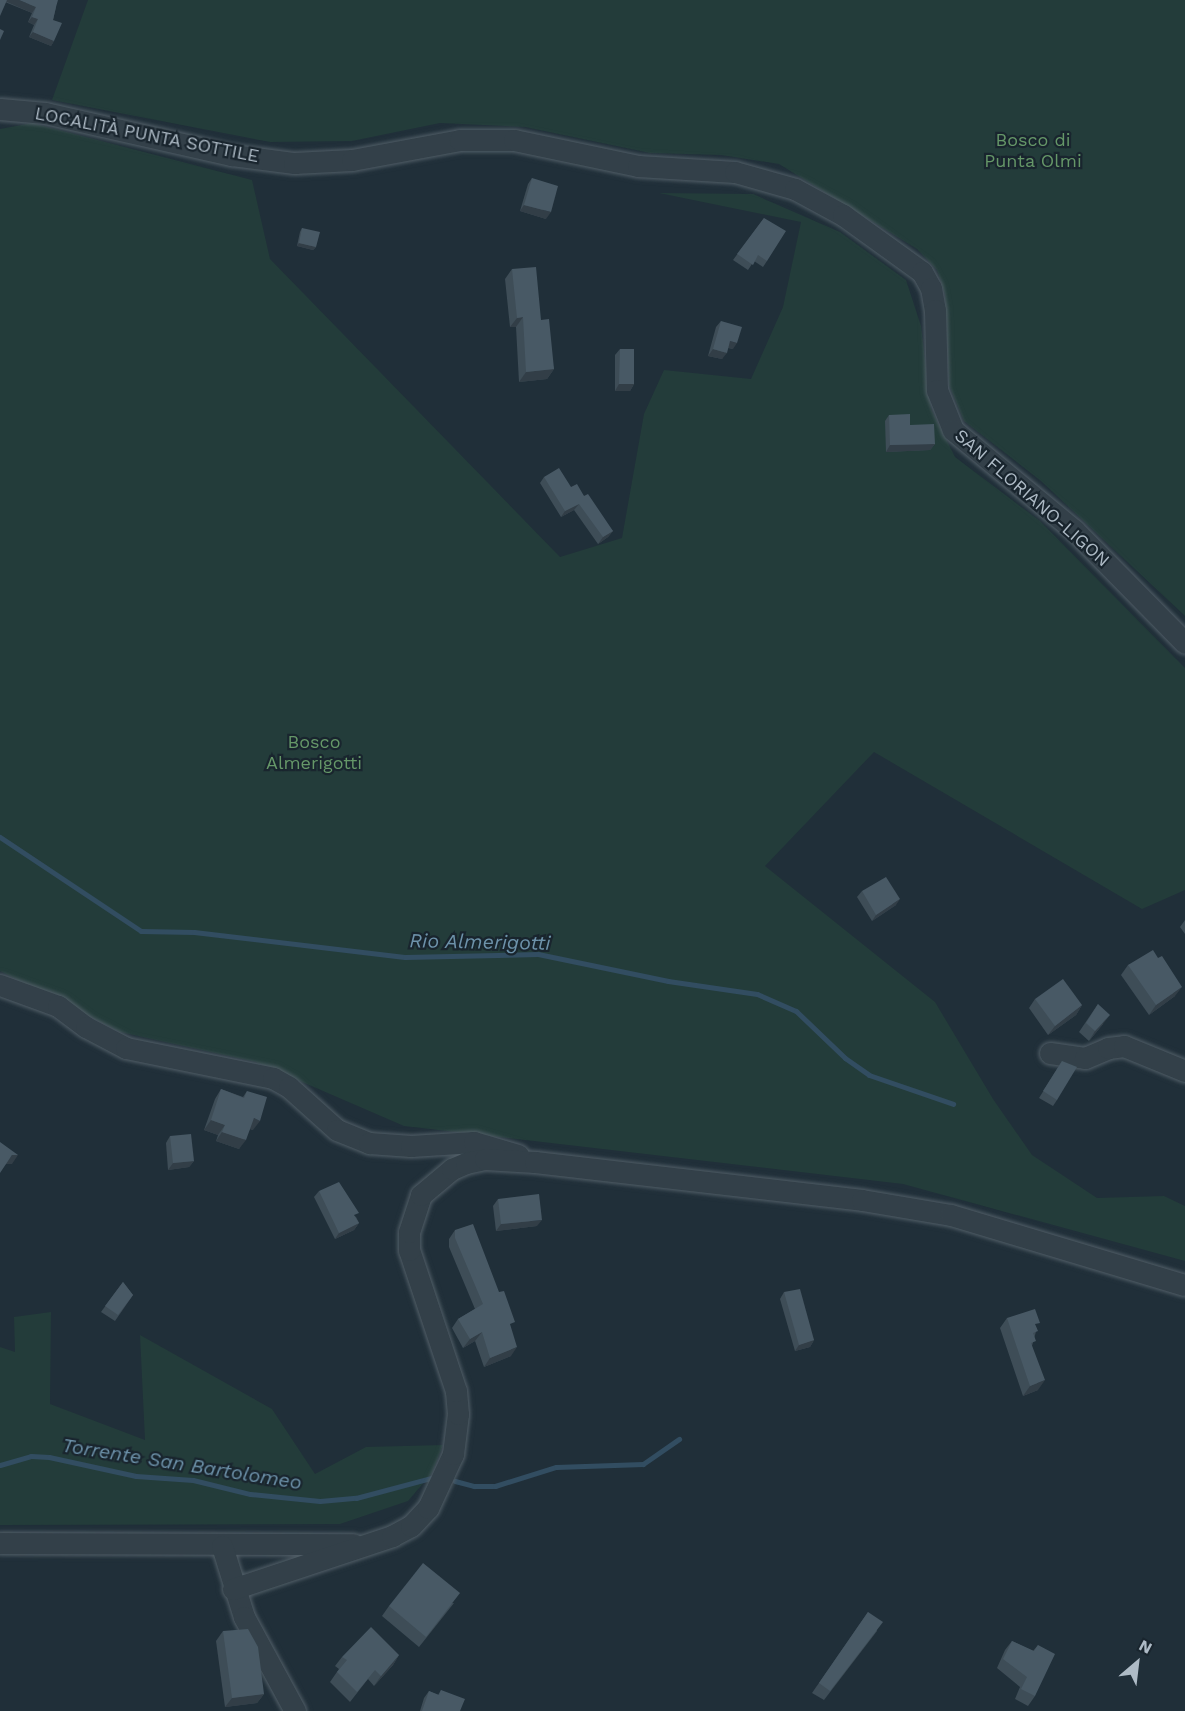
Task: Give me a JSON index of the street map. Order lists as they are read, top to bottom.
{
  "streets": {
    "street": ["LOCALITÀ PUNTA SOTTILE", "SAN FLORIANO-LIGON"]
  },
  "crossings": [
    ["LOCALITÀ PUNTA SOTTILE", "SAN FLORIANO-LIGON"]
  ],
  "water": ["Rio Almerigotti", "Torrente San Bartolomeo"],
  "parks": ["Bosco di Punta Olmi", "Bosco Almerigotti"],
  "north": "top right"
}
